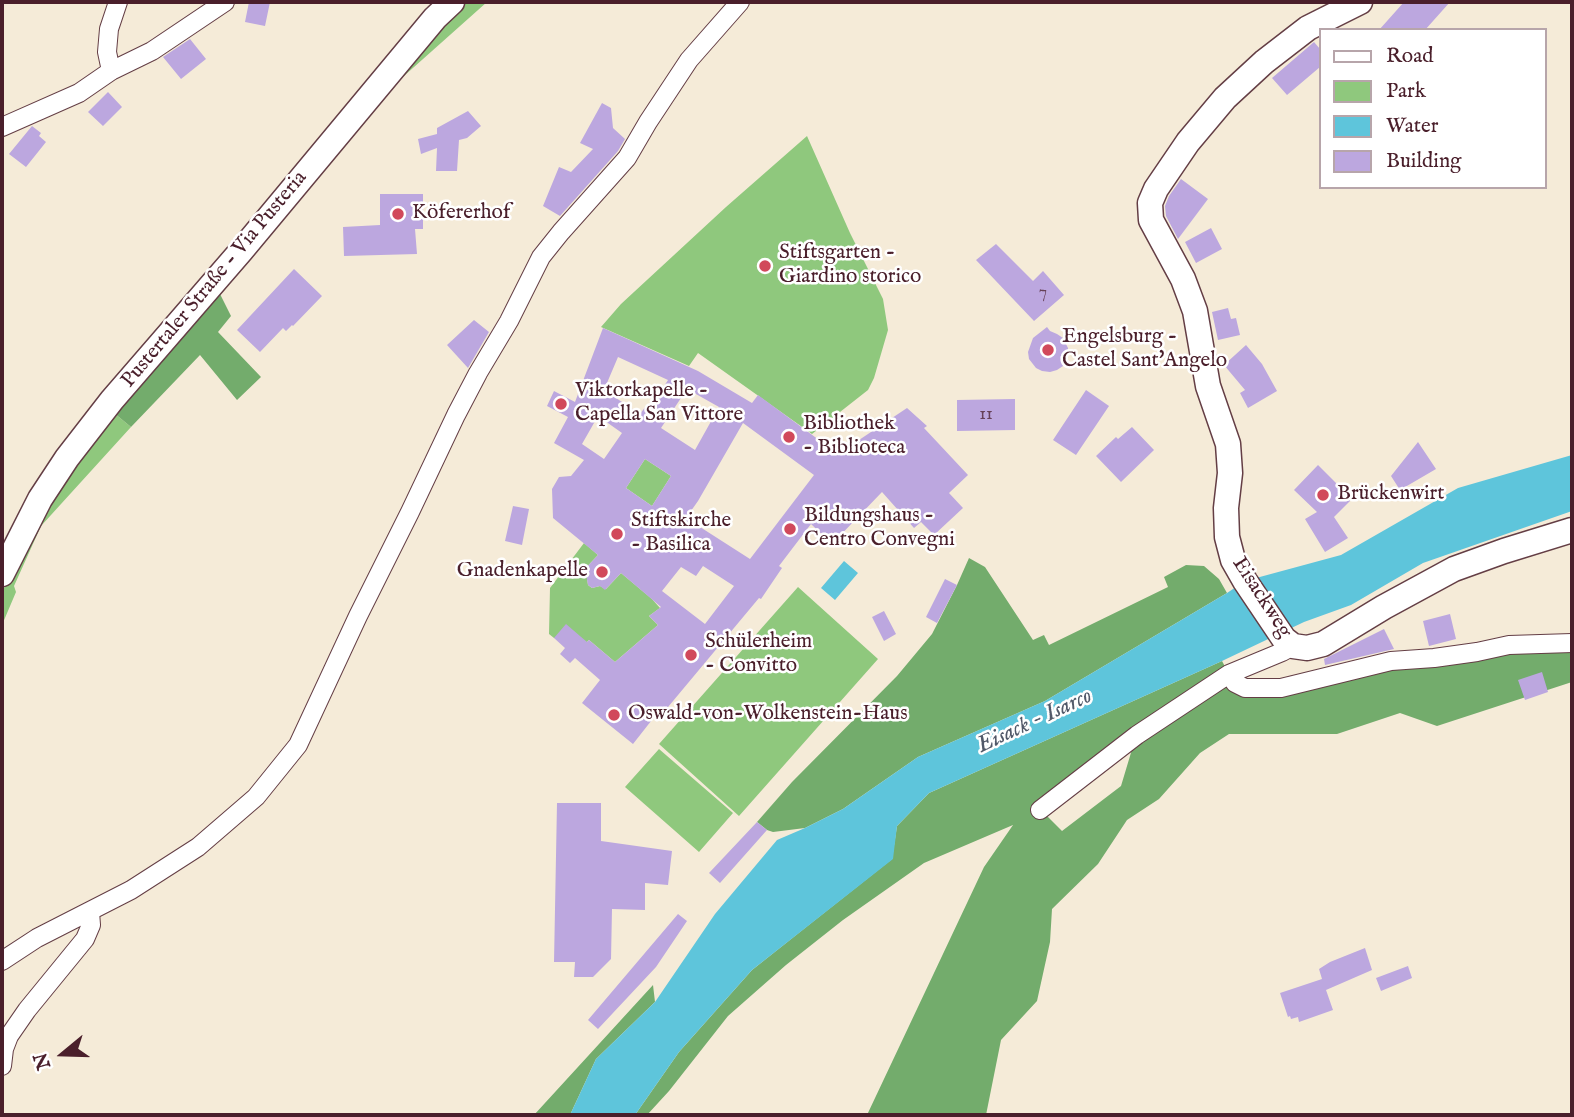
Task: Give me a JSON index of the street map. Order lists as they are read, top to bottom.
{
  "streets": {
    "street": ["Pustertaler Straße - Via Pusteria", "Eisackweg"]
  },
  "water": ["Eisack - Isarco"],
  "places": [
    "Köfererhof",
    "Stiftsgarten - Giardino storico",
    "Engelsburg - Castel Sant'Angelo",
    "Viktorkapelle - Capella San Vittore",
    "Bibliothek - Biblioteca",
    "Brückenwirt",
    "Bildungshaus - Centro Convegni",
    "Stiftskirche - Basilica",
    "Gnadenkapelle",
    "Schülerheim - Convitto",
    "Oswald-von-Wolkenstein-Haus"
  ],
  "house_numbers": ["7", "11"],
  "legend": [
    "Road",
    "Park",
    "Water",
    "Building"
  ],
  "north": "left"
}
